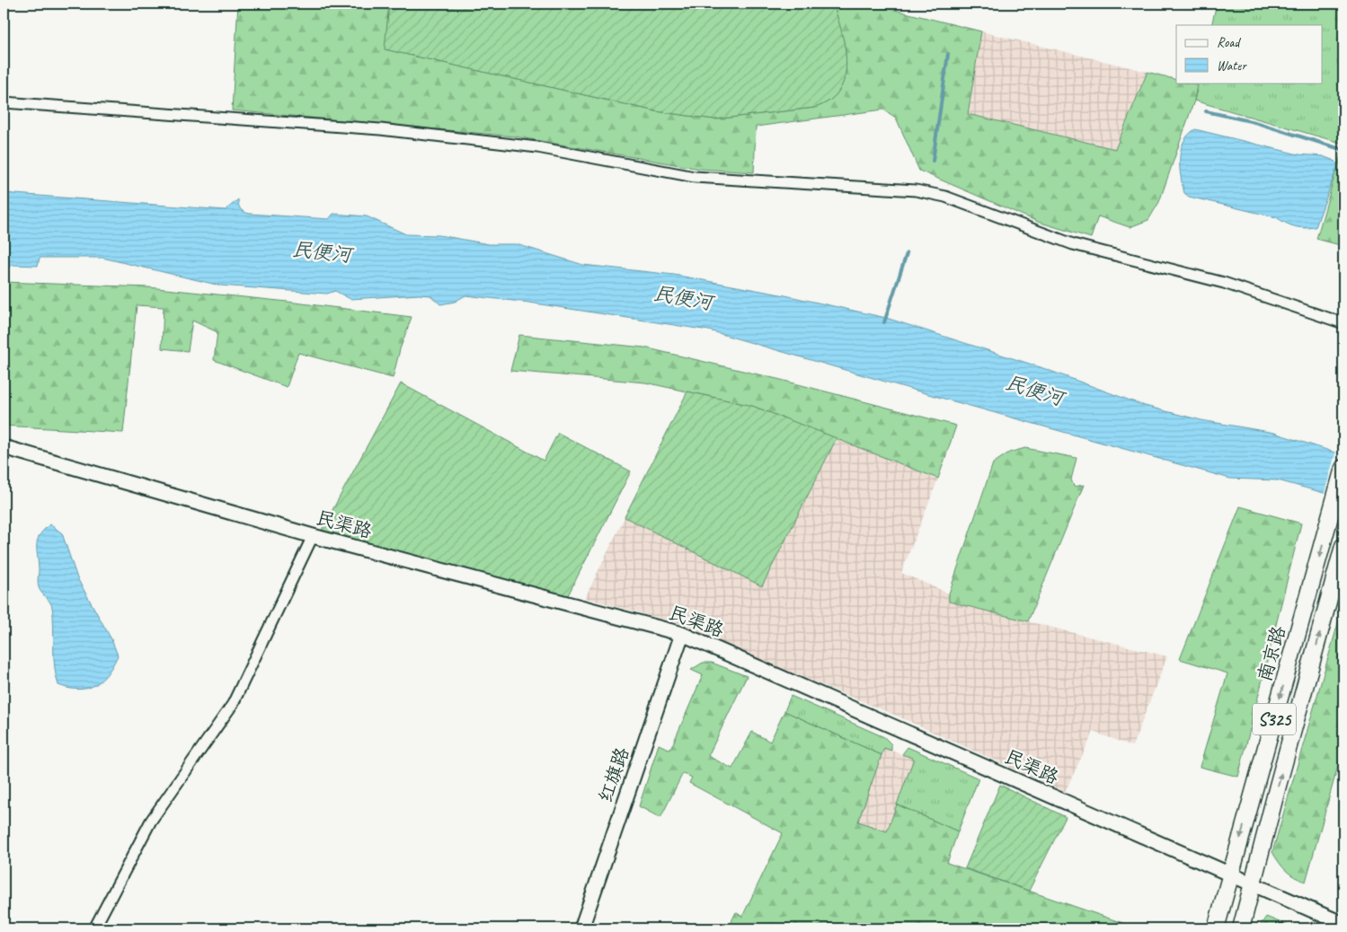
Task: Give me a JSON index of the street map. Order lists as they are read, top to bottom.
{
  "streets": {
    "main road": ["南京路", "S325"],
    "street": ["民渠路", "红旗路"]
  },
  "crossings": [
    ["民渠路", "南京路"],
    ["民渠路", "S325"],
    ["民渠路", "红旗路"]
  ],
  "water": ["民便河"],
  "legend": ["Road", "Water"]
}
